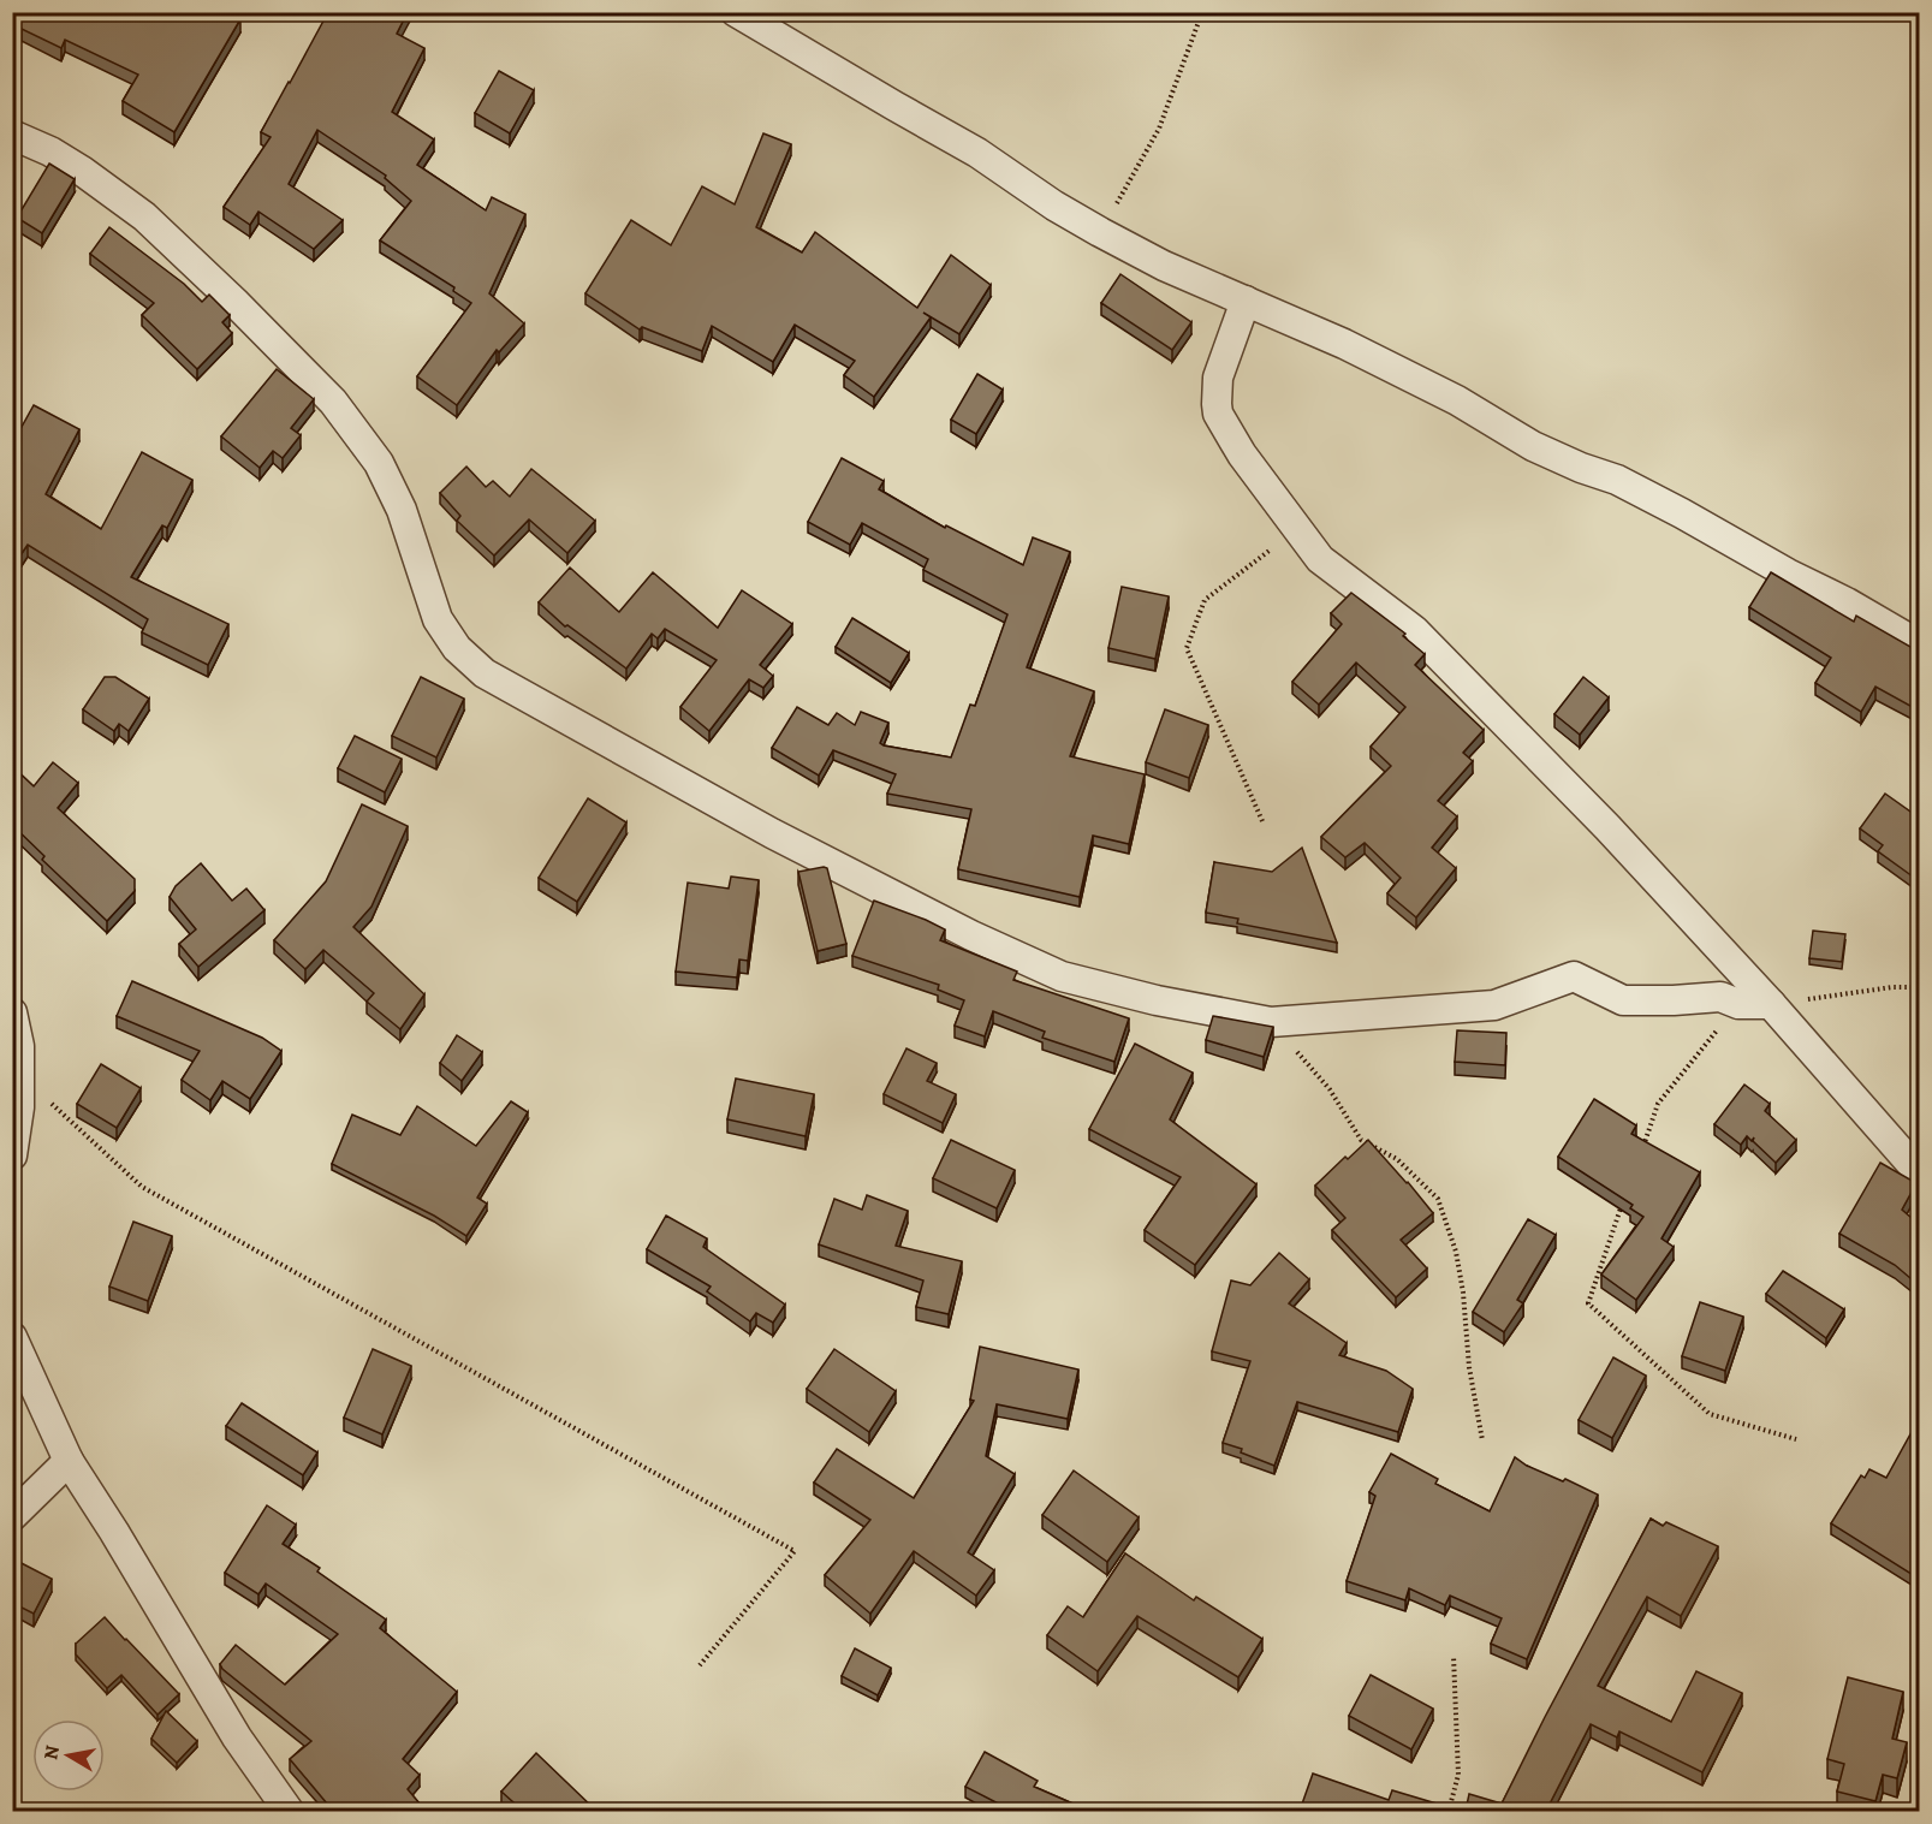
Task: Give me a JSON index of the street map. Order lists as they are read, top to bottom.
{
  "north": "left"
}
